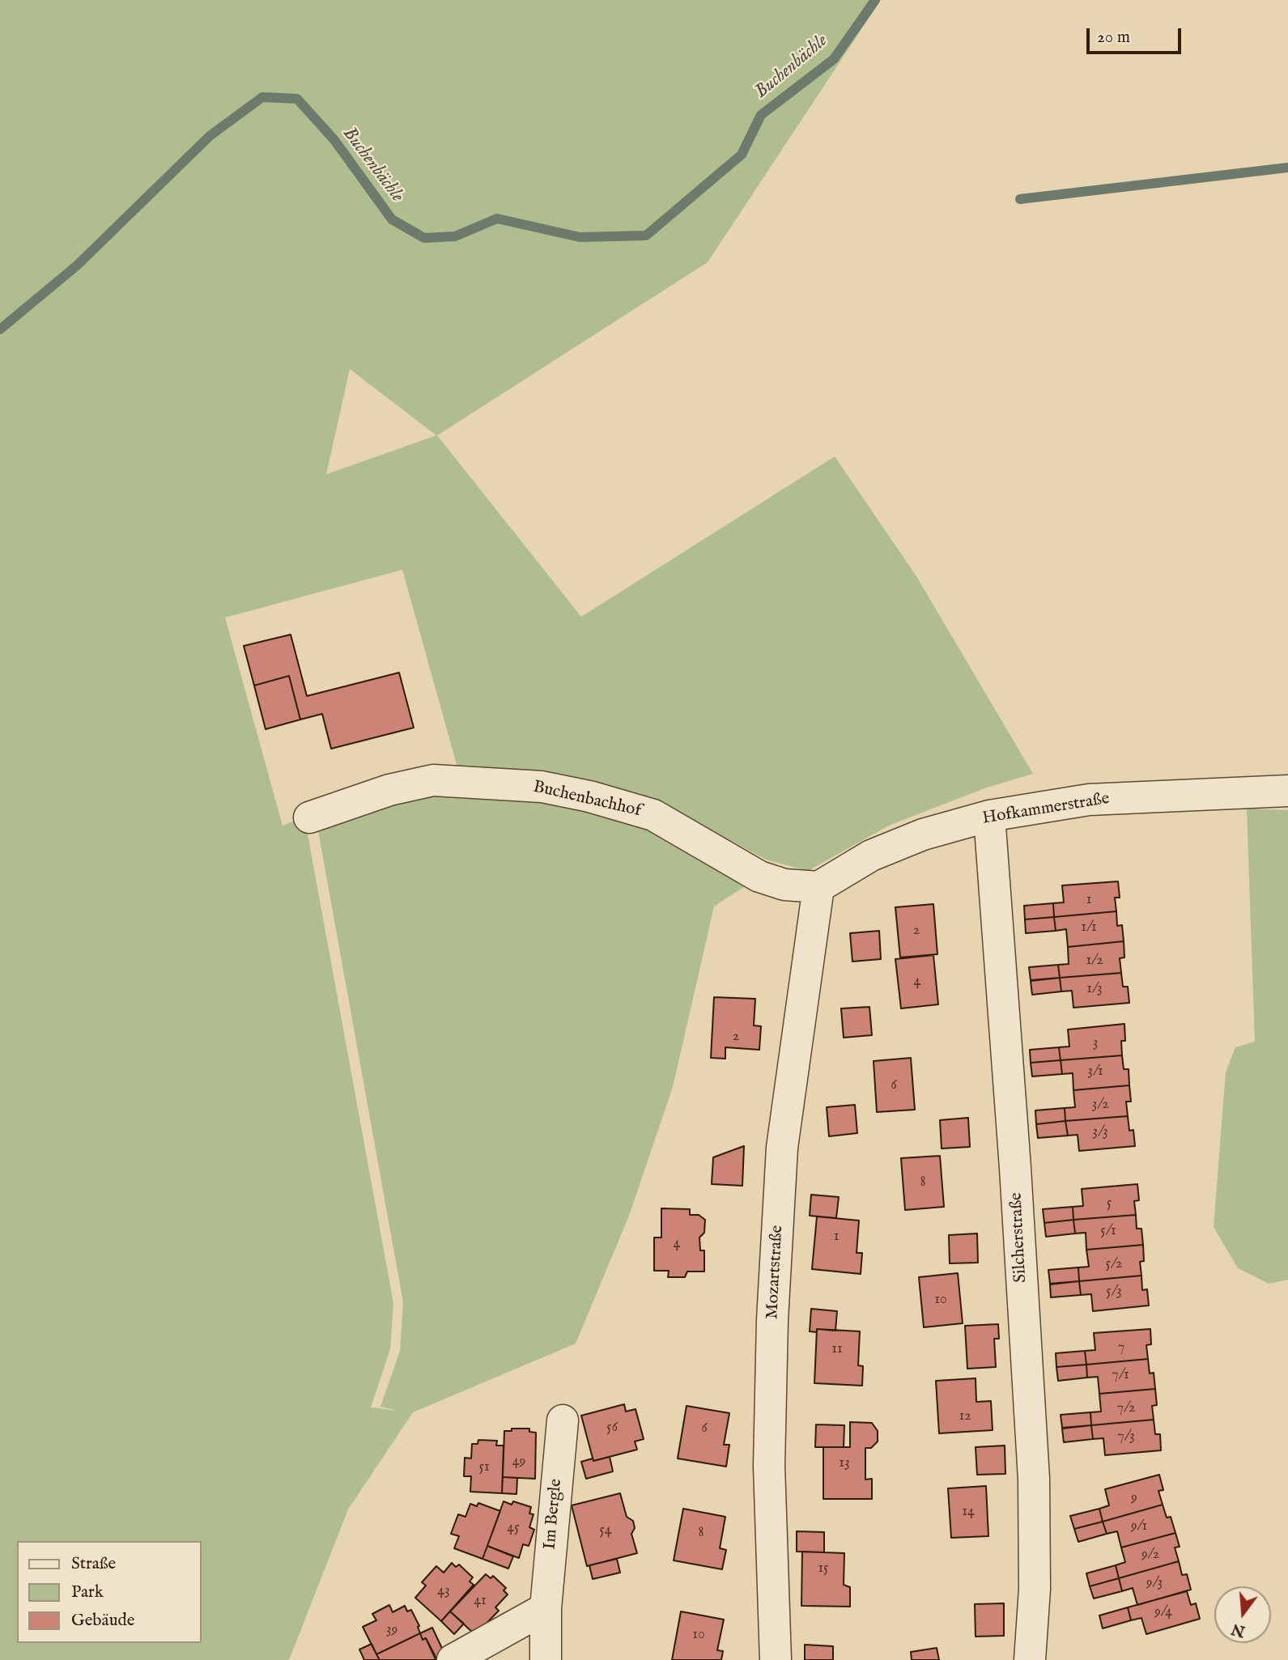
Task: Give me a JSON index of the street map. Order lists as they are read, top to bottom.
{
  "streets": {
    "street": [
      "Buchenbachhof",
      "Hofkammerstraße",
      "Silcherstraße",
      "Mozartstraße",
      "Im Bergle"
    ]
  },
  "crossings": [
    ["Buchenbachhof", "Hofkammerstraße"],
    ["Buchenbachhof", "Mozartstraße"],
    ["Hofkammerstraße", "Silcherstraße"],
    ["Hofkammerstraße", "Mozartstraße"]
  ],
  "water": ["Buchenbächle"],
  "house_numbers": [
    "1",
    "1/1",
    "2",
    "1/2",
    "4",
    "1/3",
    "2",
    "3",
    "3/1",
    "6",
    "3/2",
    "3/3",
    "8",
    "5",
    "5/1",
    "1",
    "4",
    "5/2",
    "5/3",
    "10",
    "7",
    "11",
    "7/1",
    "7/2",
    "12",
    "56",
    "6",
    "7/3",
    "49",
    "13",
    "51",
    "9",
    "14",
    "9/1",
    "45",
    "54",
    "8",
    "9/2",
    "15",
    "9/3",
    "43",
    "41",
    "9/4",
    "39",
    "10"
  ],
  "legend": ["Straße", "Park", "Gebäude"],
  "scale_bar": "20 m",
  "north": "bottom"
}
